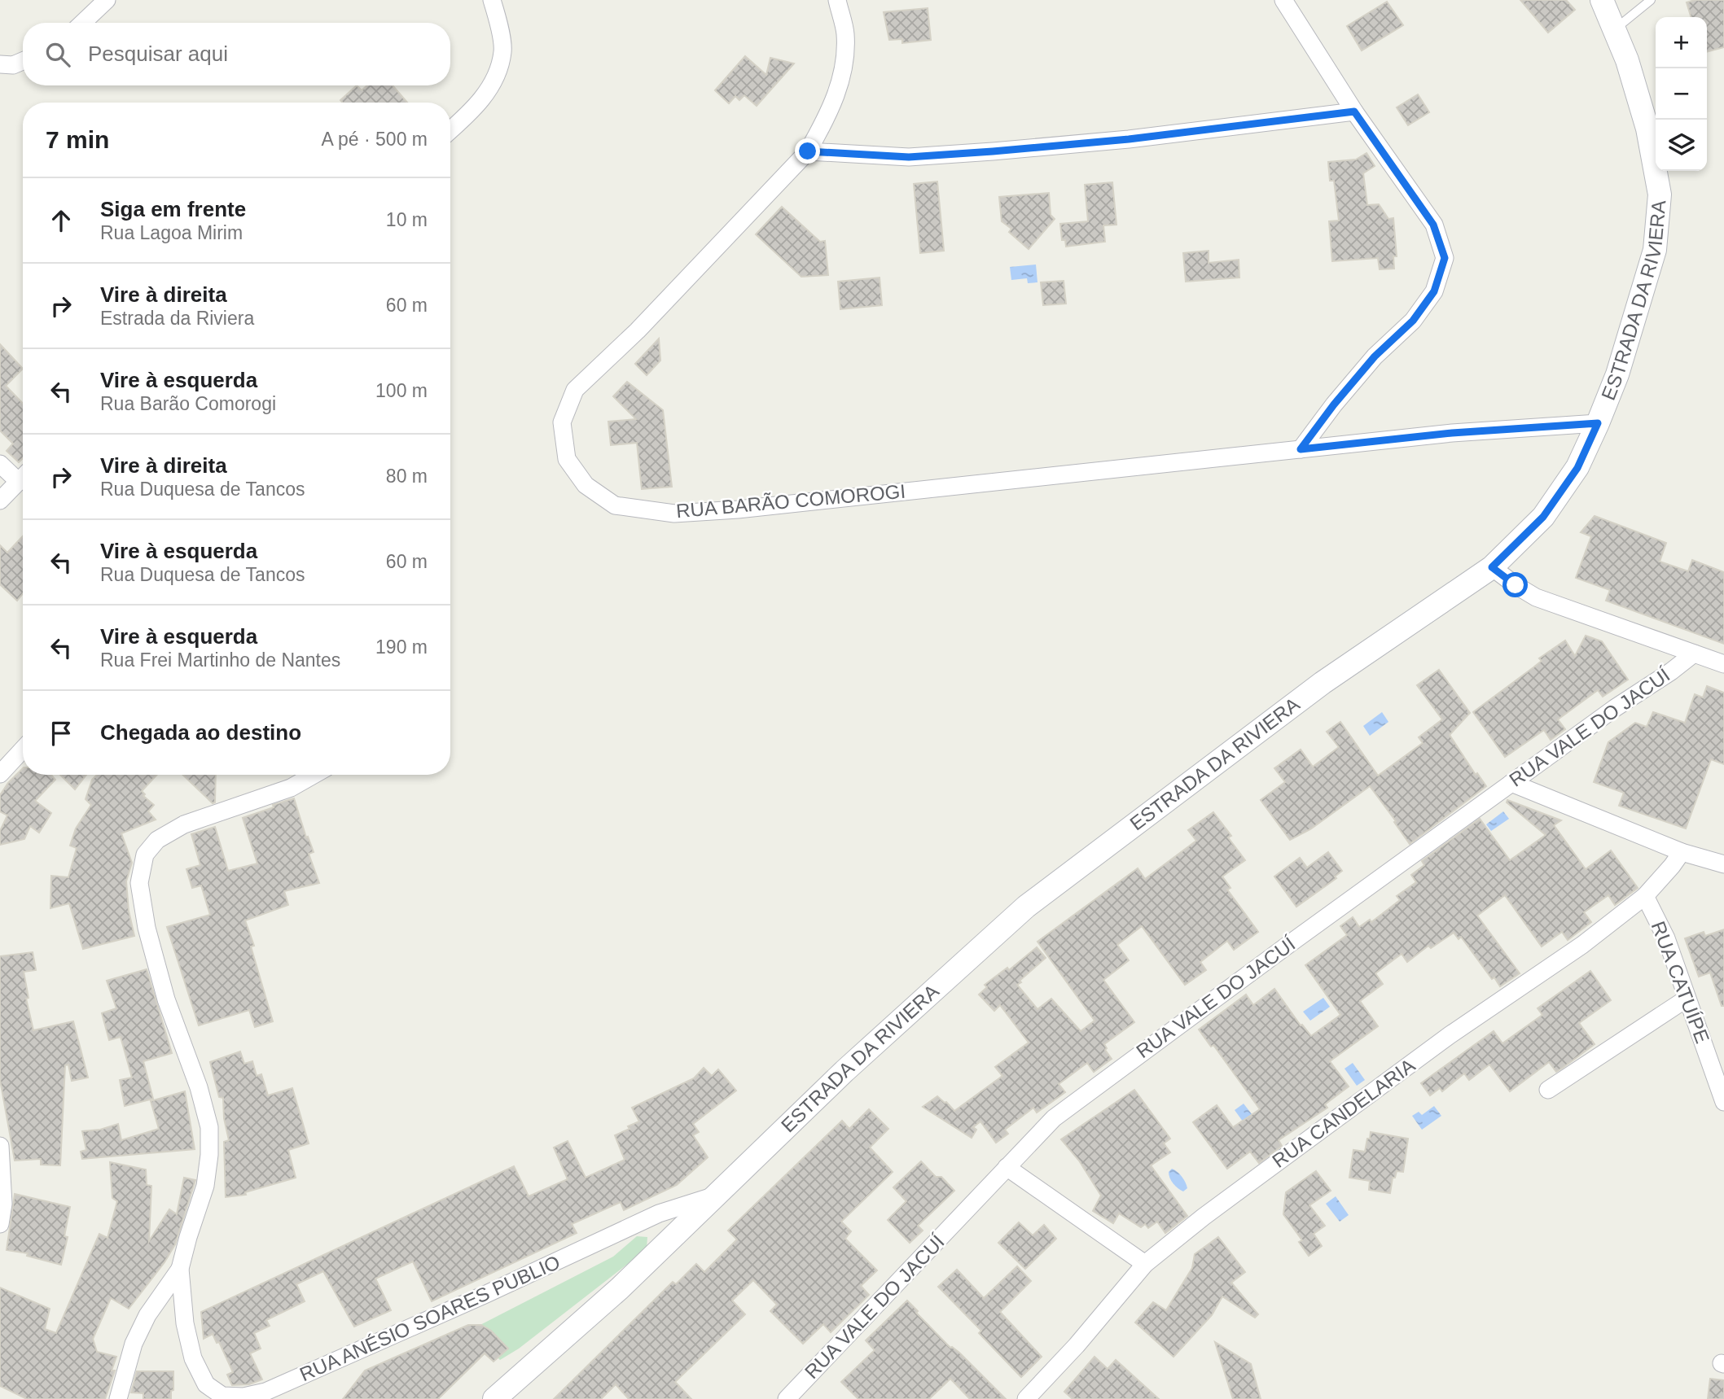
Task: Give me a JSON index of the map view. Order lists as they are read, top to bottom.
{
  "streets": {
    "street": [
      "ESTRADA DA RIVIERA",
      "RUA BARÃO COMOROGI",
      "RUA VALE DO JACUÍ",
      "RUA CATUÍPE",
      "RUA CANDELARIA",
      "RUA ANÉSIO SOARES PUBLIO"
    ]
  },
  "crossings": [
    ["ESTRADA DA RIVIERA", "RUA BARÃO COMOROGI"],
    ["ESTRADA DA RIVIERA", "RUA ANÉSIO SOARES PUBLIO"],
    ["RUA CATUÍPE", "RUA CANDELARIA"]
  ],
  "page": {
    "map_buttons": ["+", "−"],
    "search": "Pesquisar aqui",
    "heading": ["7 min", "A pé · 500 m"],
    "list": [
      ["Siga em frente", "Rua Lagoa Mirim", "10 m"],
      ["Vire à direita", "Estrada da Riviera", "60 m"],
      ["Vire à esquerda", "Rua Barão Comorogi", "100 m"],
      ["Vire à direita", "Rua Duquesa de Tancos", "80 m"],
      ["Vire à esquerda", "Rua Duquesa de Tancos", "60 m"],
      ["Vire à esquerda", "Rua Frei Martinho de Nantes", "190 m"],
      "Chegada ao destino"
    ]
  }
}
